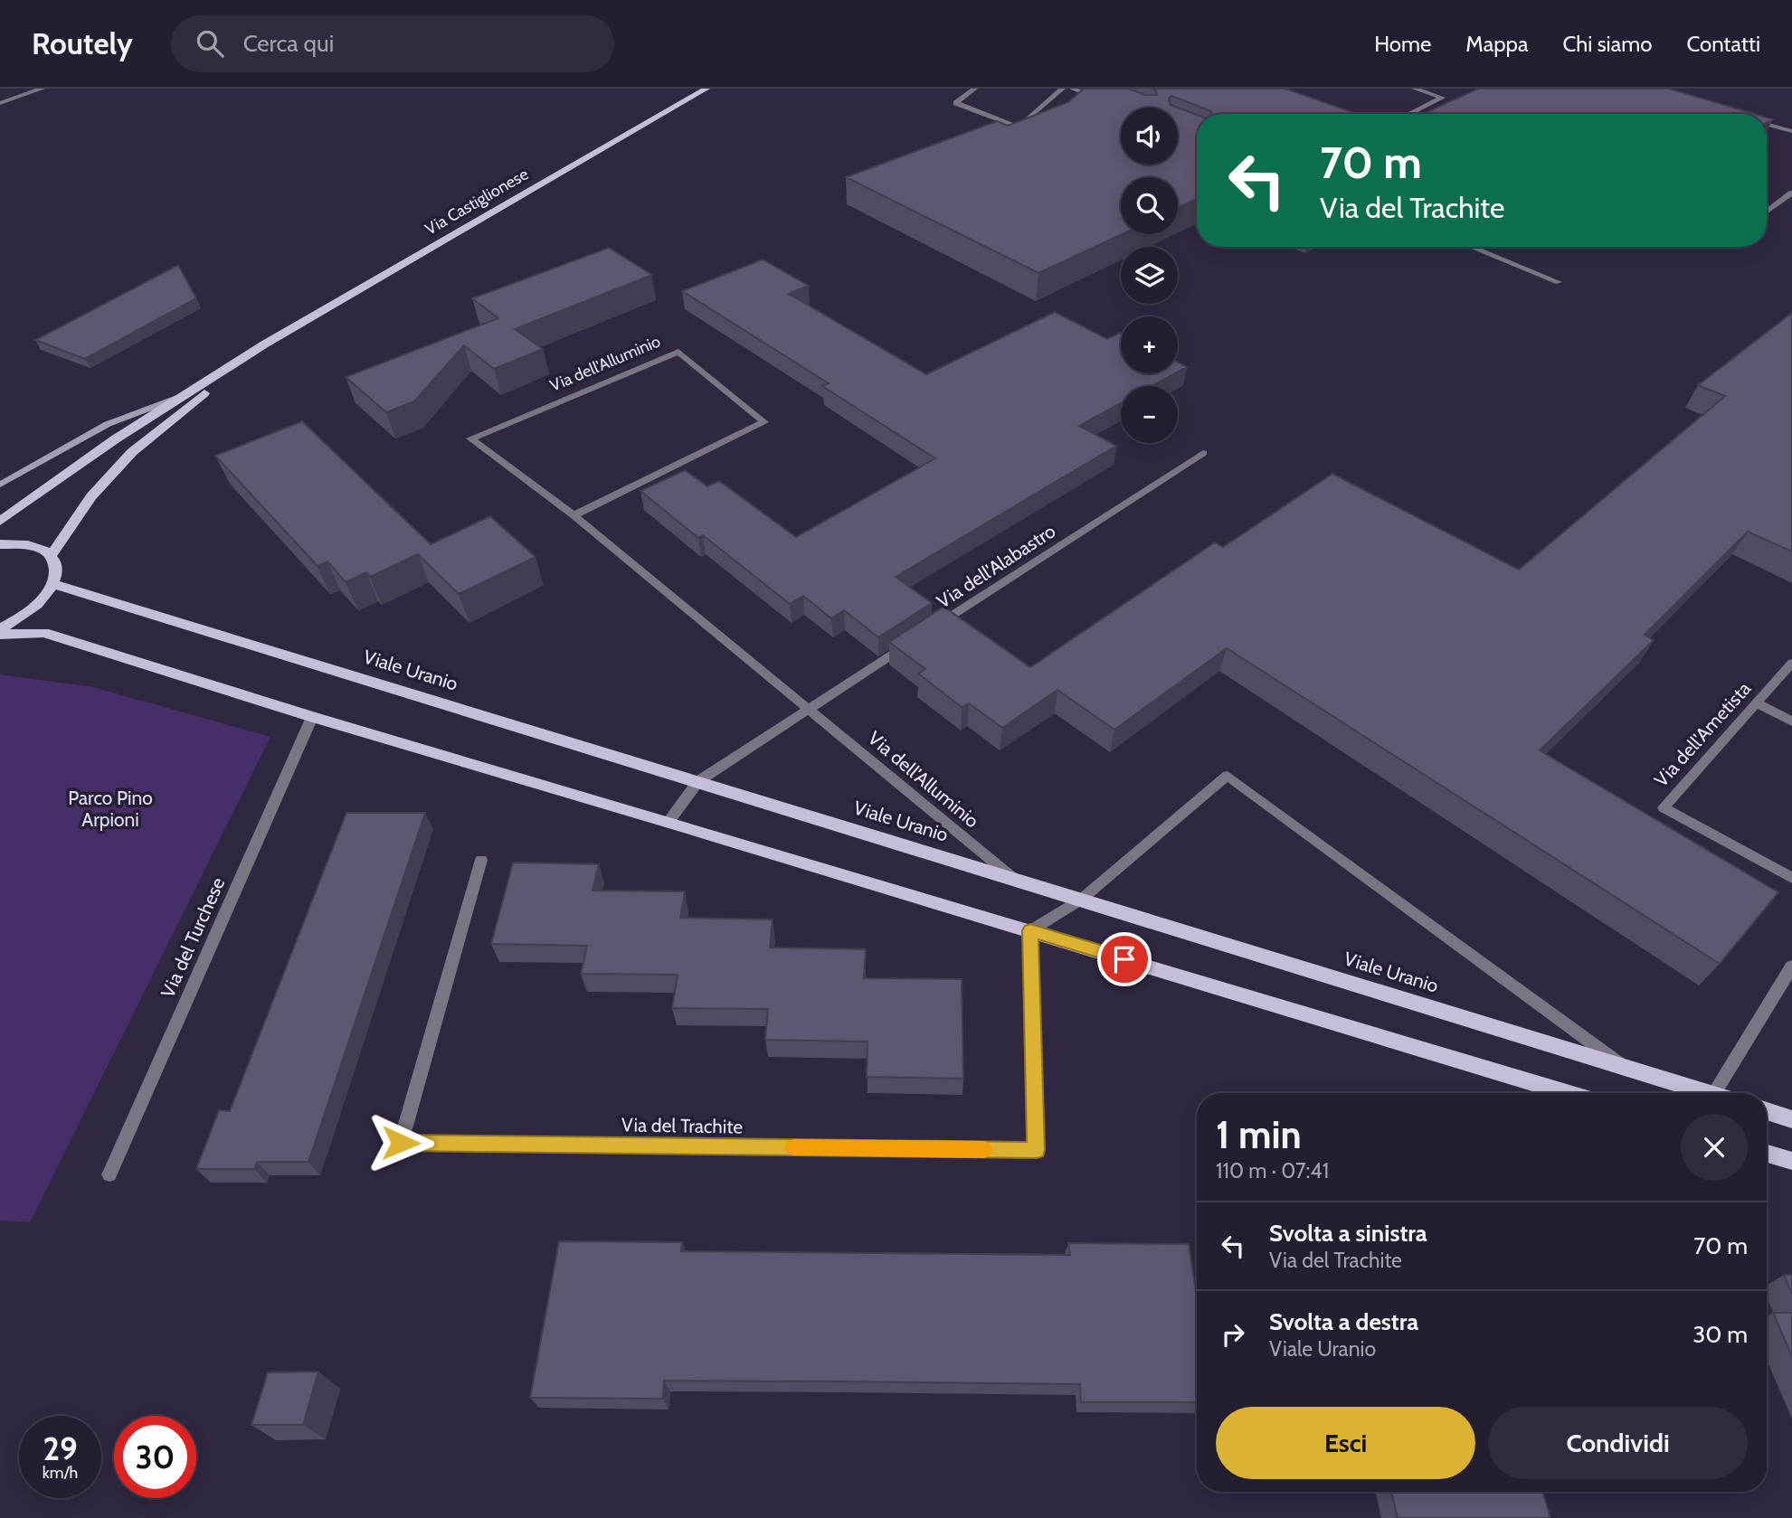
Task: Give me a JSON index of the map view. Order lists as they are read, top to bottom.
{
  "streets": {
    "main road": ["Via Castiglionese", "Viale Uranio"],
    "street": [
      "Via dell'Alluminio",
      "Via dell'Alabastro",
      "Via dell'Ametista",
      "Via del Turchese",
      "Via del Trachite"
    ]
  },
  "crossings": [
    ["Via dell'Alluminio", "Viale Uranio"]
  ],
  "parks": ["Parco Pino Arpioni"],
  "page": {
    "header": "Routely",
    "search": "Cerca qui",
    "nav": [
      "Home",
      "Mappa",
      "Chi siamo",
      "Contatti"
    ],
    "map_buttons": ["+", "−"],
    "turn": ["70 m", "Via del Trachite"],
    "heading": ["1 min", "110 m · 07:41"],
    "list": [
      {
        "name": "Svolta a sinistra",
        "note": "Via del Trachite",
        "value": "70 m"
      },
      {
        "name": "Svolta a destra",
        "note": "Viale Uranio",
        "value": "30 m"
      }
    ],
    "buttons": ["Esci", "Condividi"],
    "speed": "29 km/h",
    "limit": "30"
  }
}
